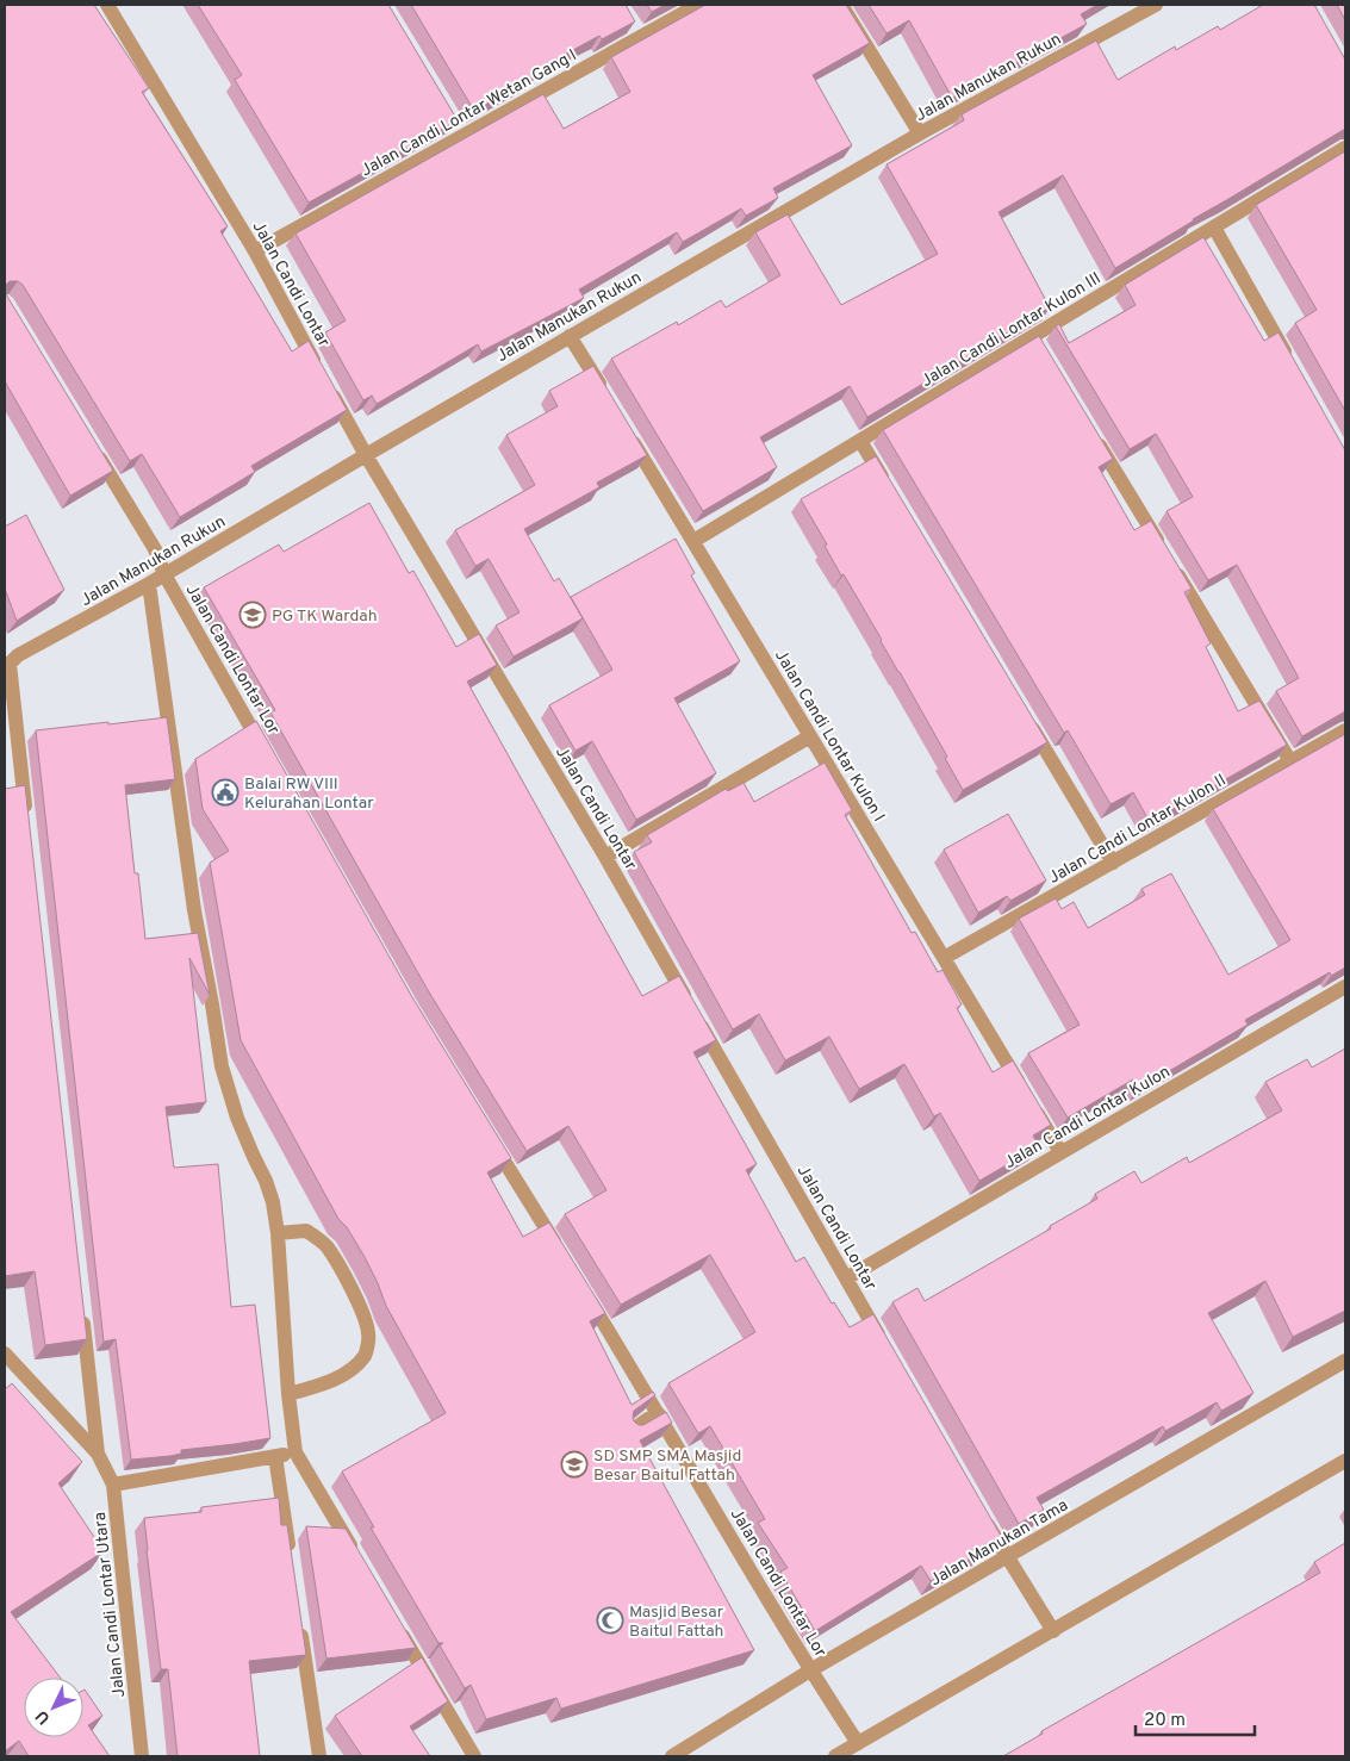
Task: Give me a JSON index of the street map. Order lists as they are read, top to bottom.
{
  "streets": {
    "street": [
      "Jalan Manukan Rukun",
      "Jalan Candi Lontar Wetan Gang I",
      "Jalan Candi Lontar",
      "Jalan Candi Lontar Kulon III",
      "Jalan Candi Lontar Lor",
      "Jalan Candi Lontar Kulon I",
      "Jalan Candi Lontar Kulon II",
      "Jalan Candi Lontar Kulon",
      "Jalan Manukan Tama",
      "Jalan Candi Lontar Utara"
    ]
  },
  "crossings": [
    ["Jalan Manukan Rukun", "Jalan Candi Lontar"],
    ["Jalan Manukan Rukun", "Jalan Candi Lontar Lor"],
    ["Jalan Candi Lontar Wetan Gang I", "Jalan Candi Lontar"],
    ["Jalan Candi Lontar", "Jalan Candi Lontar Kulon"],
    ["Jalan Candi Lontar Kulon III", "Jalan Candi Lontar Kulon I"],
    ["Jalan Candi Lontar Lor", "Jalan Manukan Tama"],
    ["Jalan Candi Lontar Kulon I", "Jalan Candi Lontar Kulon II"],
    ["Jalan Candi Lontar Kulon I", "Jalan Candi Lontar Kulon"]
  ],
  "places": {
    "school or university": ["PG TK Wardah", "SD SMP SMA Masjid Besar Baitul Fattah"],
    "public building": ["Balai RW VIII Kelurahan Lontar"],
    "mosque": ["Masjid Besar Baitul Fattah"]
  },
  "scale_bar": "20 m",
  "north": "bottom left"
}
